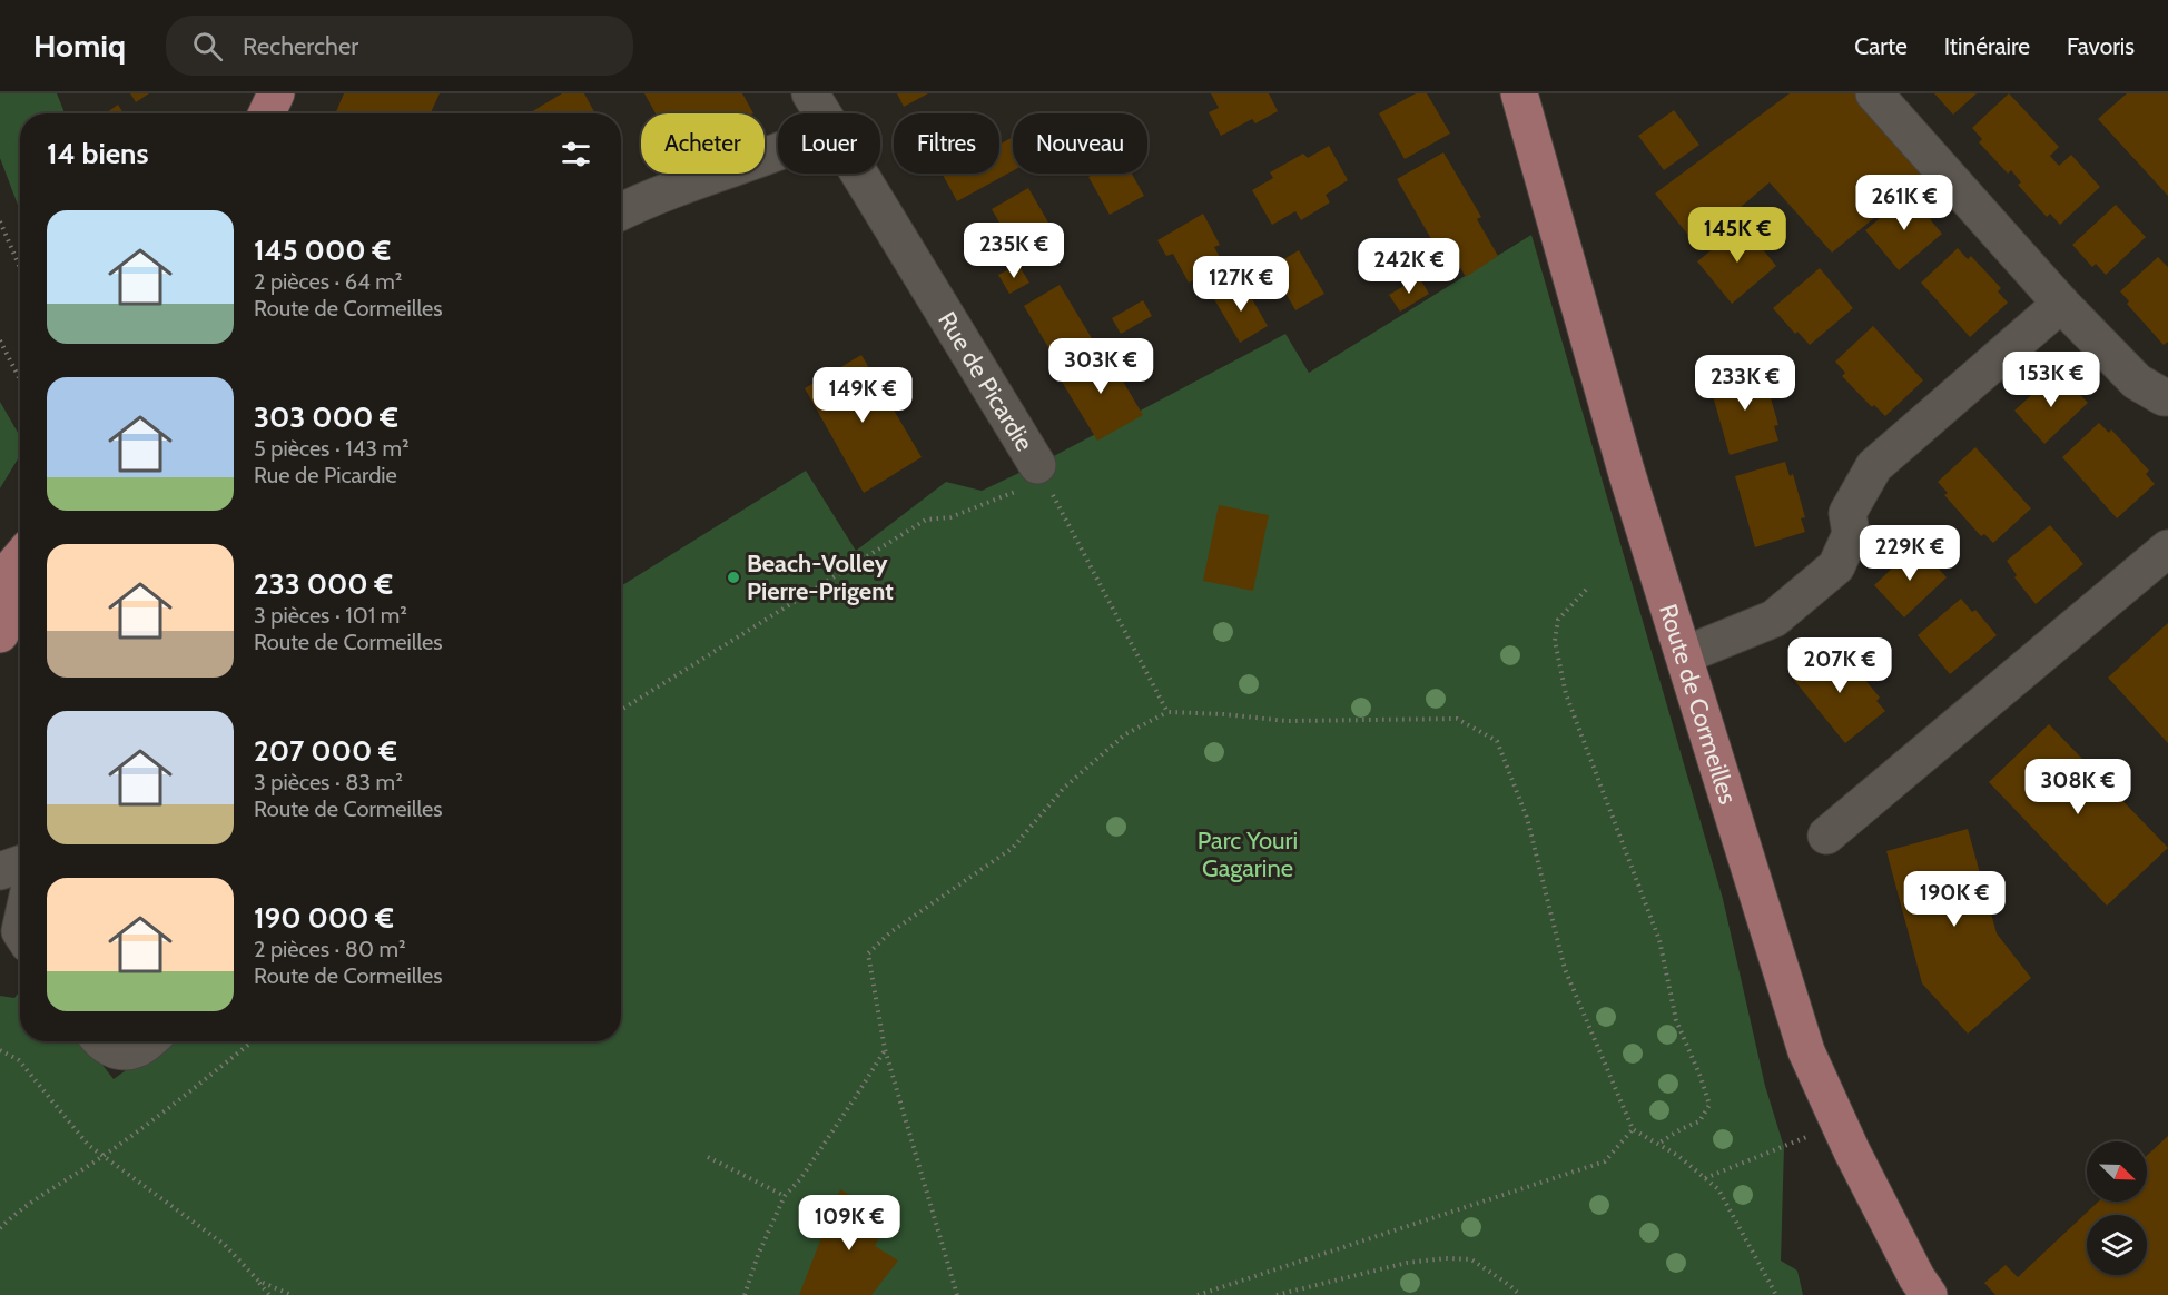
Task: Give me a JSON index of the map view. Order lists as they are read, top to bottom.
{
  "streets": {
    "main road": ["Route de Cormeilles"],
    "street": ["Rue de Picardie"]
  },
  "parks": ["Parc Youri Gagarine"],
  "places": ["Beach-Volley Pierre-Prigent"],
  "north": "bottom right",
  "page": {
    "header": "Homiq",
    "search": "Rechercher",
    "nav": ["Carte", "Itinéraire", "Favoris"],
    "chip": [
      "Acheter",
      "Louer",
      "Filtres",
      "Nouveau"
    ],
    "heading": "14 biens",
    "price": [
      "261K €",
      "145K €",
      "235K €",
      "242K €",
      "127K €",
      "303K €",
      "153K €",
      "233K €",
      "149K €",
      "229K €",
      "207K €",
      "308K €",
      "190K €",
      "109K €"
    ],
    "list": [
      {
        "name": "145 000 €",
        "note": "2 pièces · 64 m² · Route de Cormeilles"
      },
      {
        "name": "303 000 €",
        "note": "5 pièces · 143 m² · Rue de Picardie"
      },
      {
        "name": "233 000 €",
        "note": "3 pièces · 101 m² · Route de Cormeilles"
      },
      {
        "name": "207 000 €",
        "note": "3 pièces · 83 m² · Route de Cormeilles"
      },
      {
        "name": "190 000 €",
        "note": "2 pièces · 80 m² · Route de Cormeilles"
      }
    ]
  }
}
